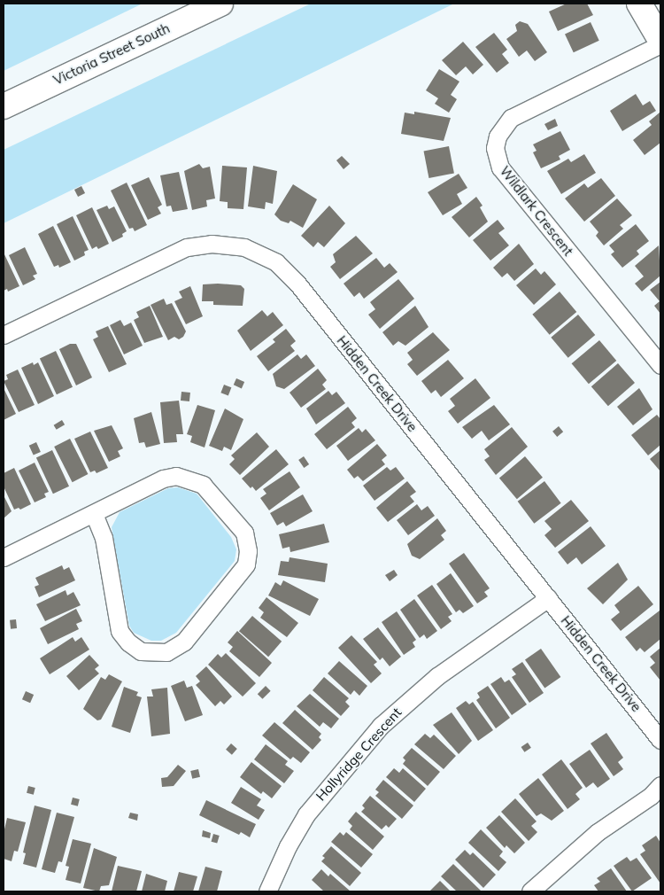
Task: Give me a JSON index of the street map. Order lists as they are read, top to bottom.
{
  "streets": {
    "main road": ["Victoria Street South"],
    "street": ["Wildlark Crescent", "Hidden Creek Drive", "Hollyridge Crescent"]
  },
  "crossings": [
    ["Hidden Creek Drive", "Hollyridge Crescent"]
  ]
}
